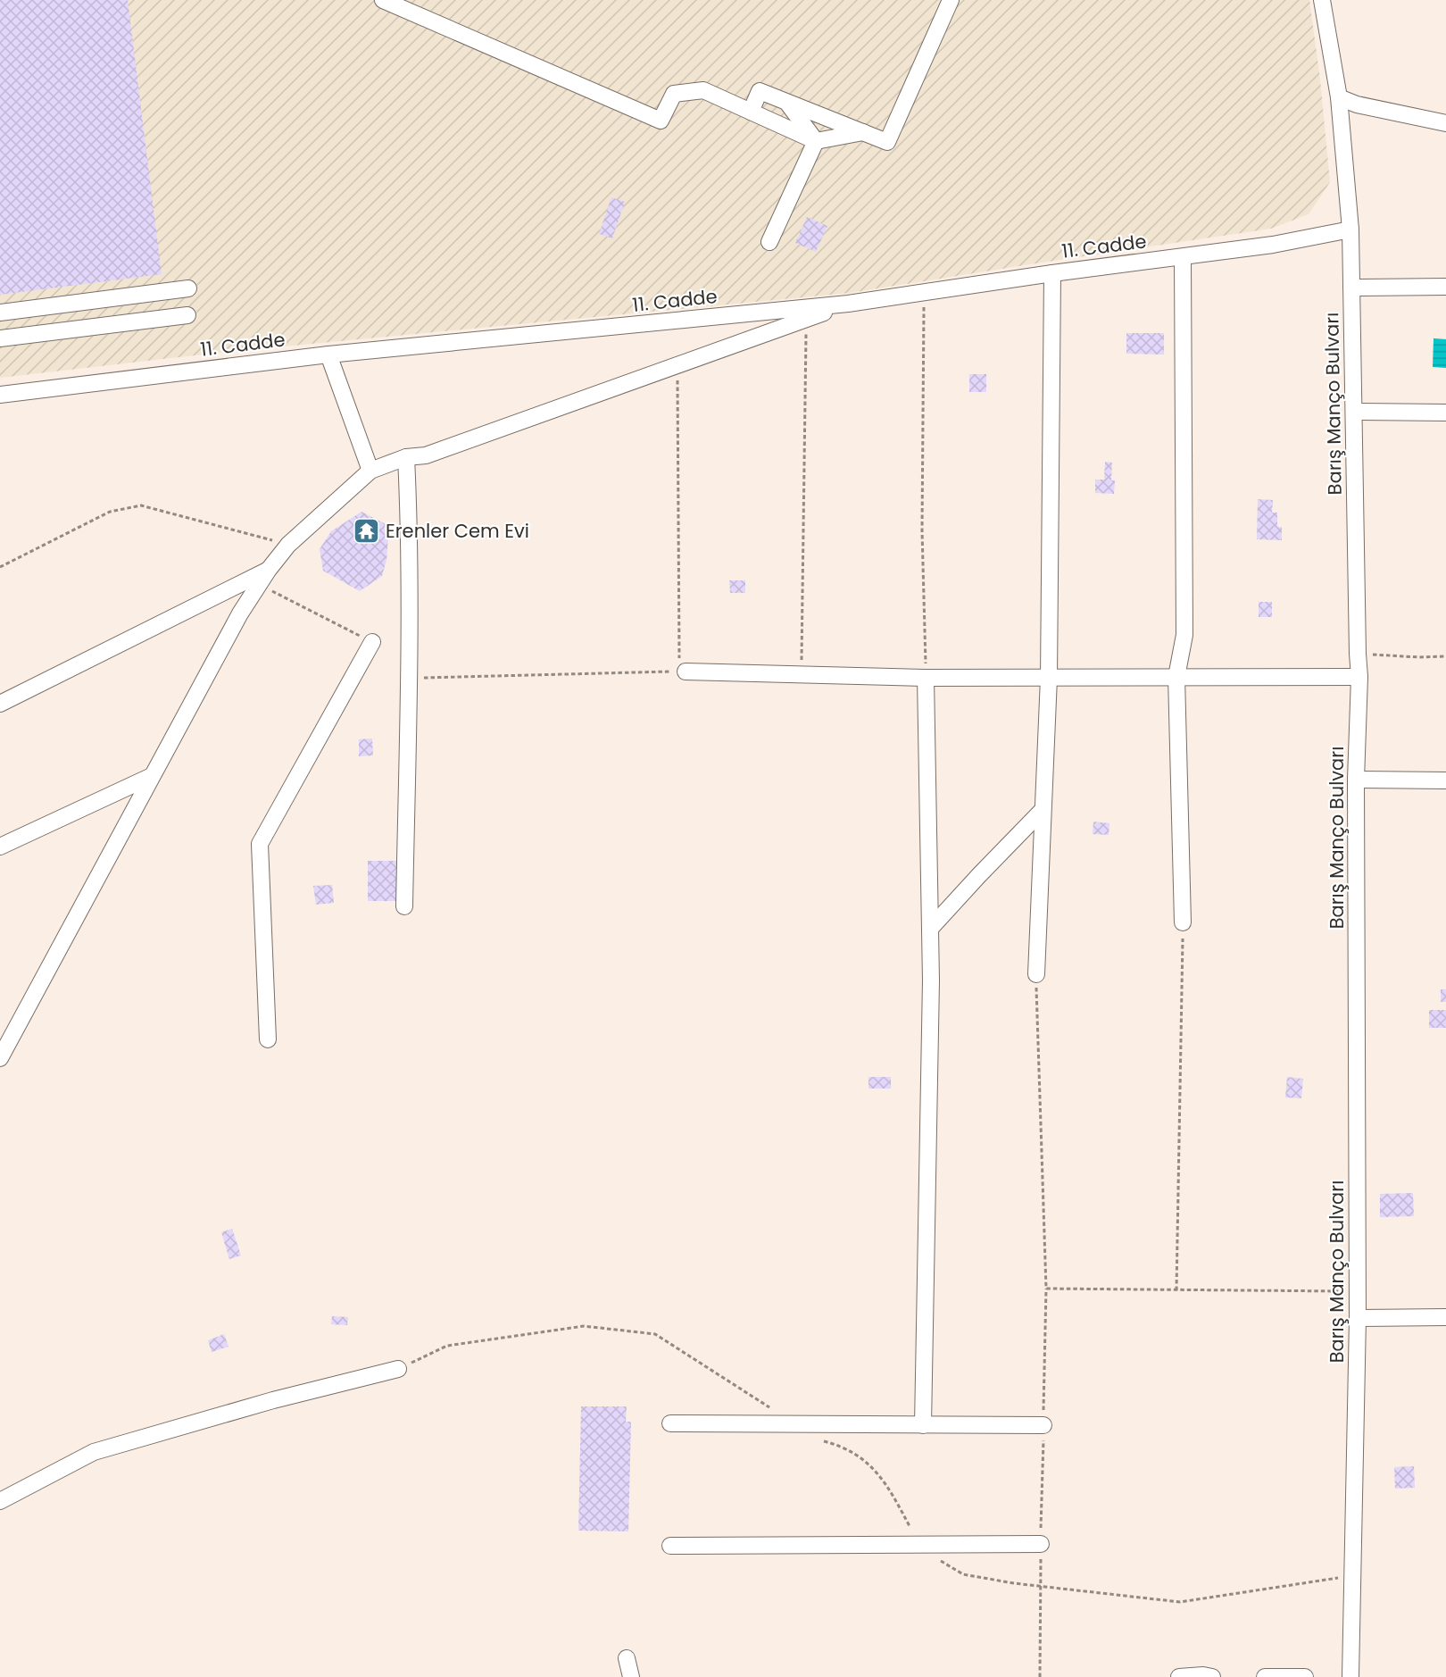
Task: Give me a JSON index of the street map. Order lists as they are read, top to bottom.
{
  "streets": {
    "street": ["11. Cadde", "Barış Manço Bulvarı"]
  },
  "crossings": [
    ["11. Cadde", "Barış Manço Bulvarı"]
  ],
  "places": {
    "temple": ["Erenler Cem Evi"]
  }
}
